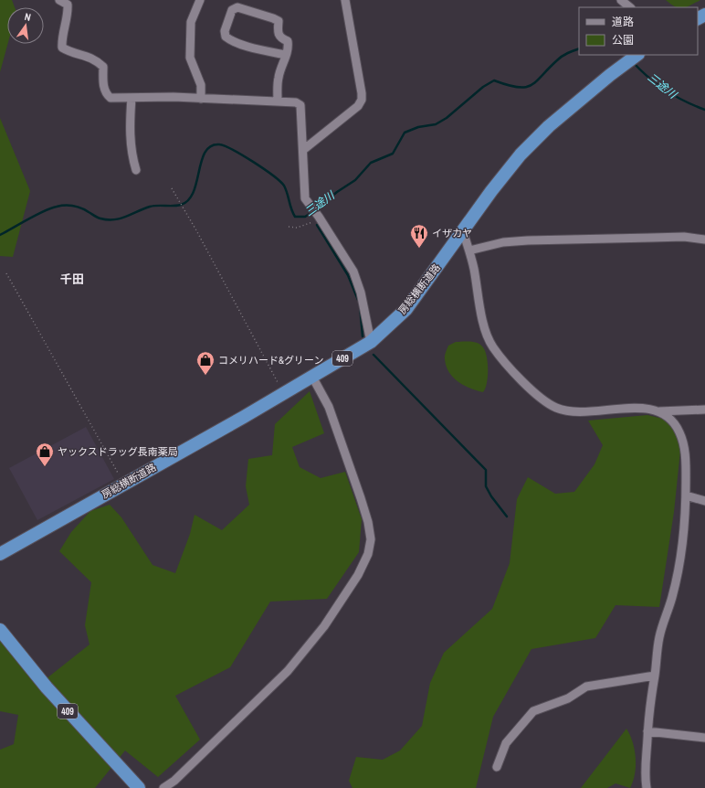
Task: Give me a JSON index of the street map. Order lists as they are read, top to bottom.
{
  "streets": {
    "highway": ["房総横断道路", "409"]
  },
  "districts": ["千田"],
  "water": ["三途川"],
  "places": {
    "restaurant": ["イザカヤ"],
    "shop": ["コメリハード&グリーン", "ヤックスドラッグ長南薬局"]
  },
  "legend": ["道路", "公園"],
  "north": "top"
}
